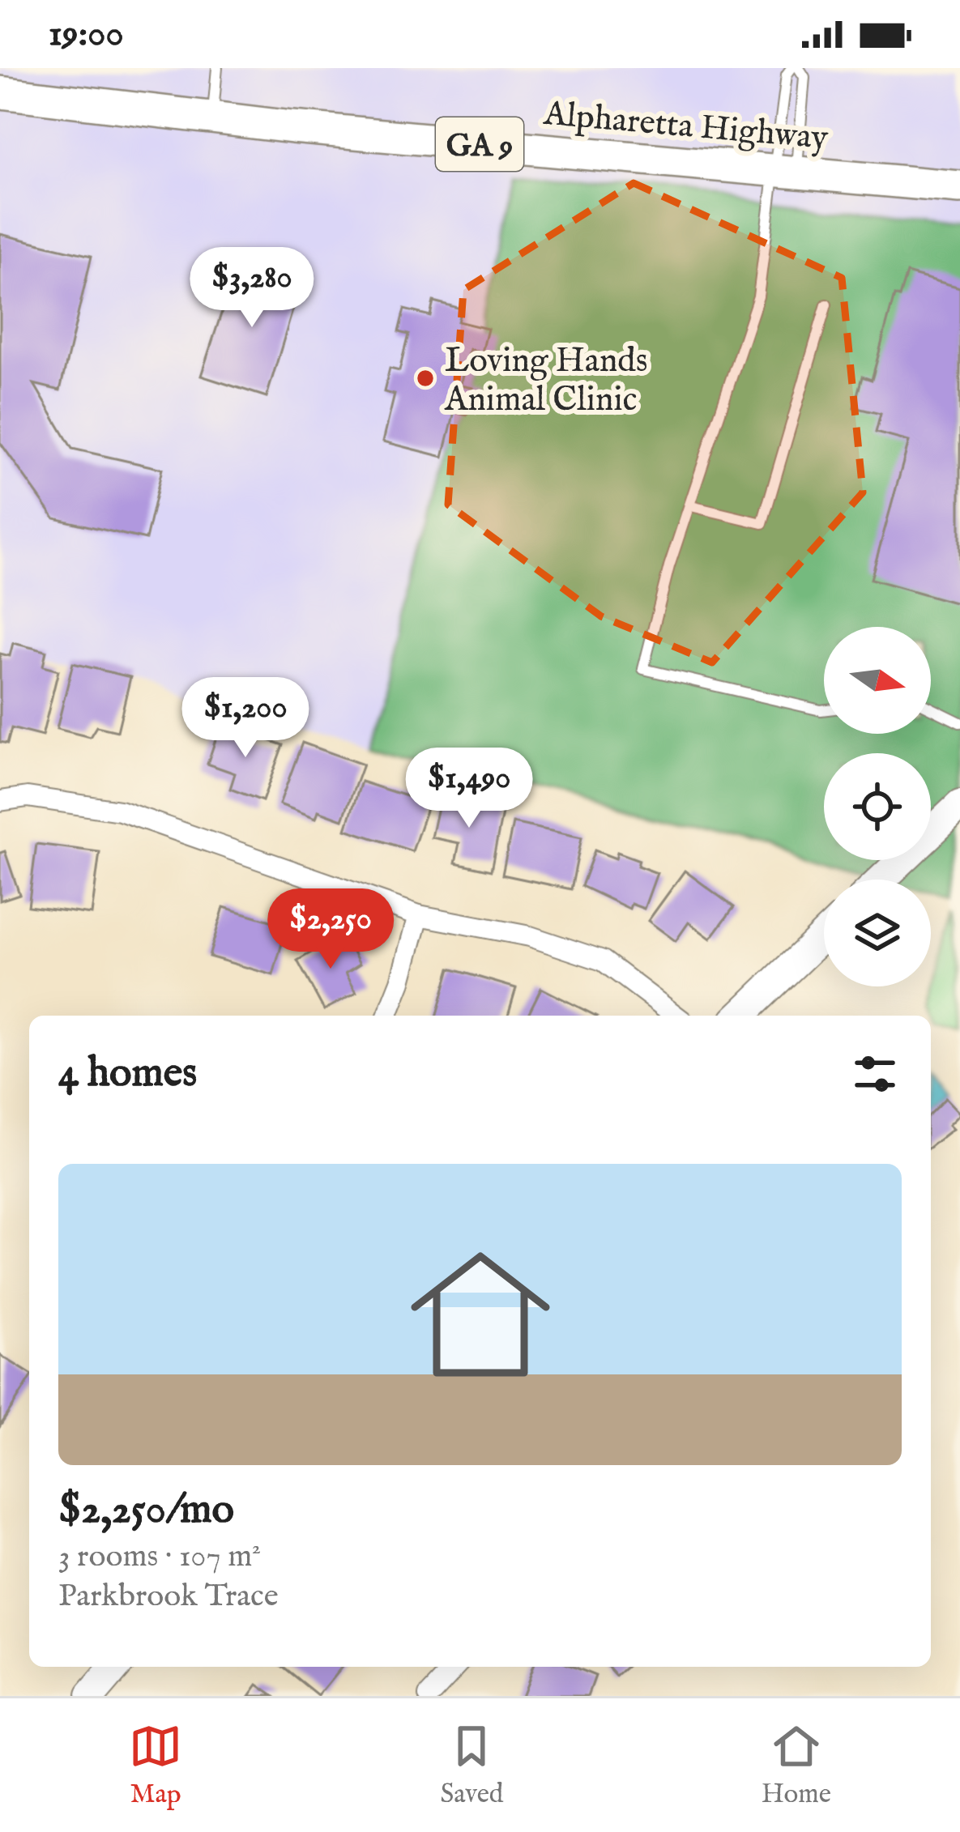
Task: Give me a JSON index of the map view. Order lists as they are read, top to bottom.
{
  "streets": {
    "main road": ["Alpharetta Highway", "GA 9"]
  },
  "places": ["Loving Hands Animal Clinic"],
  "north": "right",
  "page": {
    "status": "19:00",
    "price": [
      "$3,280",
      "$1,200",
      "$1,490",
      "$2,250"
    ],
    "heading": "4 homes",
    "list": [
      {
        "name": "$2,250/mo",
        "note": "3 rooms · 107 m² · Parkbrook Trace"
      }
    ],
    "tabs": ["Map", "Saved", "Home"]
  }
}
